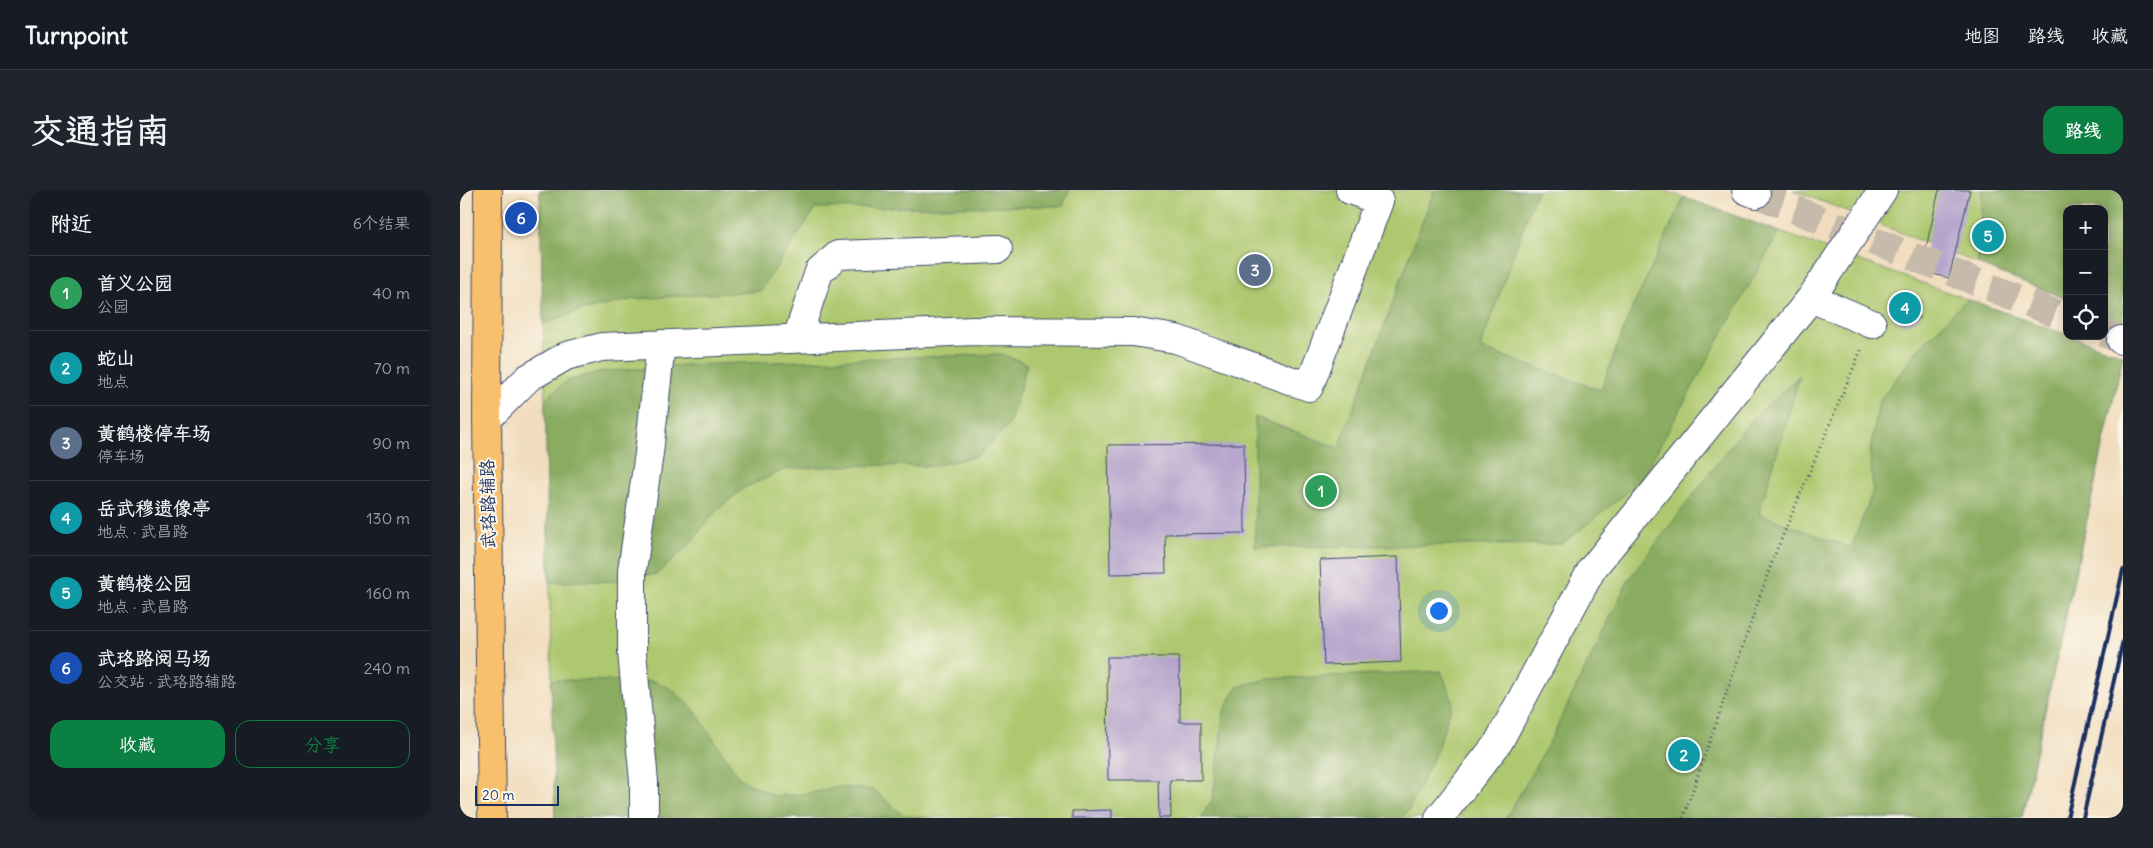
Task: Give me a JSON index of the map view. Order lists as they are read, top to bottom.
{
  "streets": {
    "main road": ["武珞路辅路"]
  },
  "scale_bar": "20 m",
  "page": {
    "header": "Turnpoint",
    "nav": ["地图", "路线", "收藏"],
    "buttons": [
      "路线",
      ["收藏", "分享"]
    ],
    "title": "交通指南",
    "heading": ["附近", "6个结果"],
    "pins": [
      "6",
      "5",
      "3",
      "4",
      "1",
      "2"
    ],
    "map_buttons": ["+", "−"],
    "list": [
      {
        "mark": "1",
        "name": "首义公园",
        "note": "公园",
        "value": "40 m"
      },
      {
        "mark": "2",
        "name": "蛇山",
        "note": "地点",
        "value": "70 m"
      },
      {
        "mark": "3",
        "name": "黄鹤楼停车场",
        "note": "停车场",
        "value": "90 m"
      },
      {
        "mark": "4",
        "name": "岳武穆遗像亭",
        "note": "地点 · 武昌路",
        "value": "130 m"
      },
      {
        "mark": "5",
        "name": "黄鹤楼公园",
        "note": "地点 · 武昌路",
        "value": "160 m"
      },
      {
        "mark": "6",
        "name": "武珞路阅马场",
        "note": "公交站 · 武珞路辅路",
        "value": "240 m"
      }
    ],
    "scale": "20 m"
  }
}
